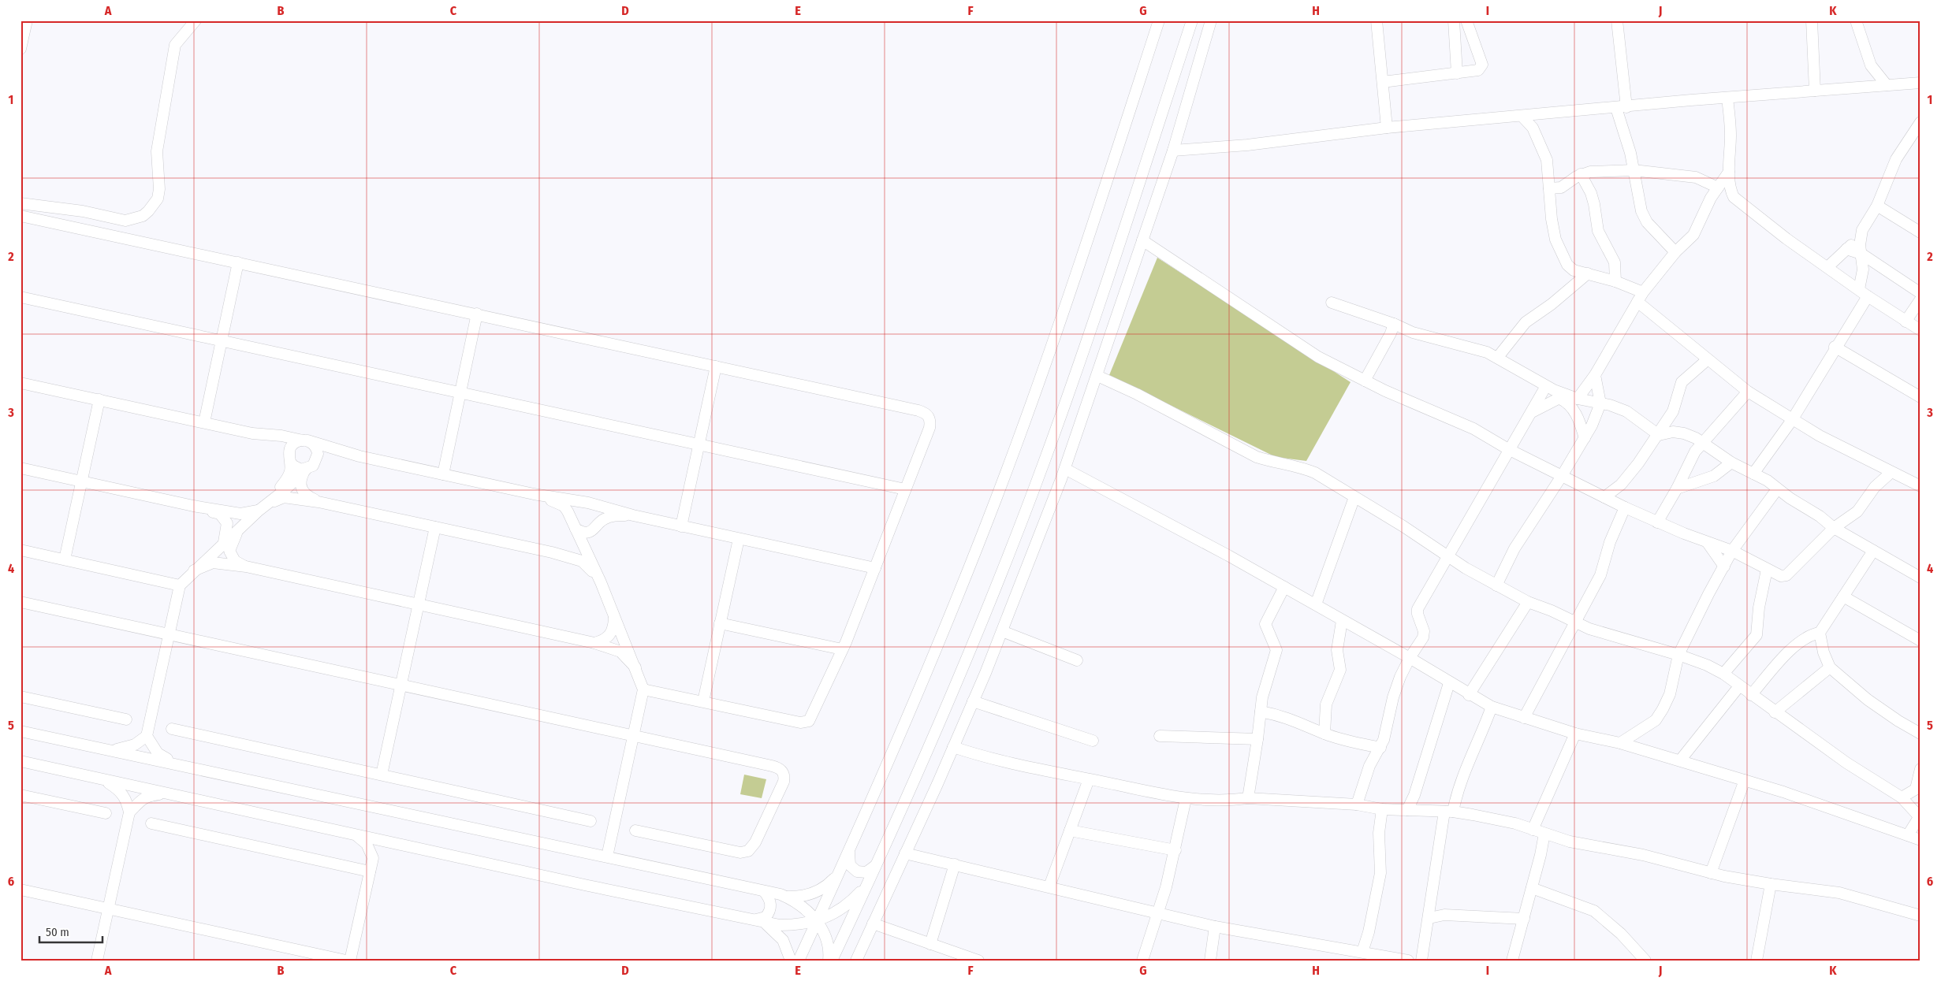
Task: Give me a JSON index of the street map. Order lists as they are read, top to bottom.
{
  "scale_bar": "50 m",
  "grid": {
    "columns": [
      "A",
      "B",
      "C",
      "D",
      "E",
      "F",
      "G",
      "H",
      "I",
      "J",
      "K"
    ],
    "rows": [
      "1",
      "2",
      "3",
      "4",
      "5",
      "6"
    ]
  }
}
